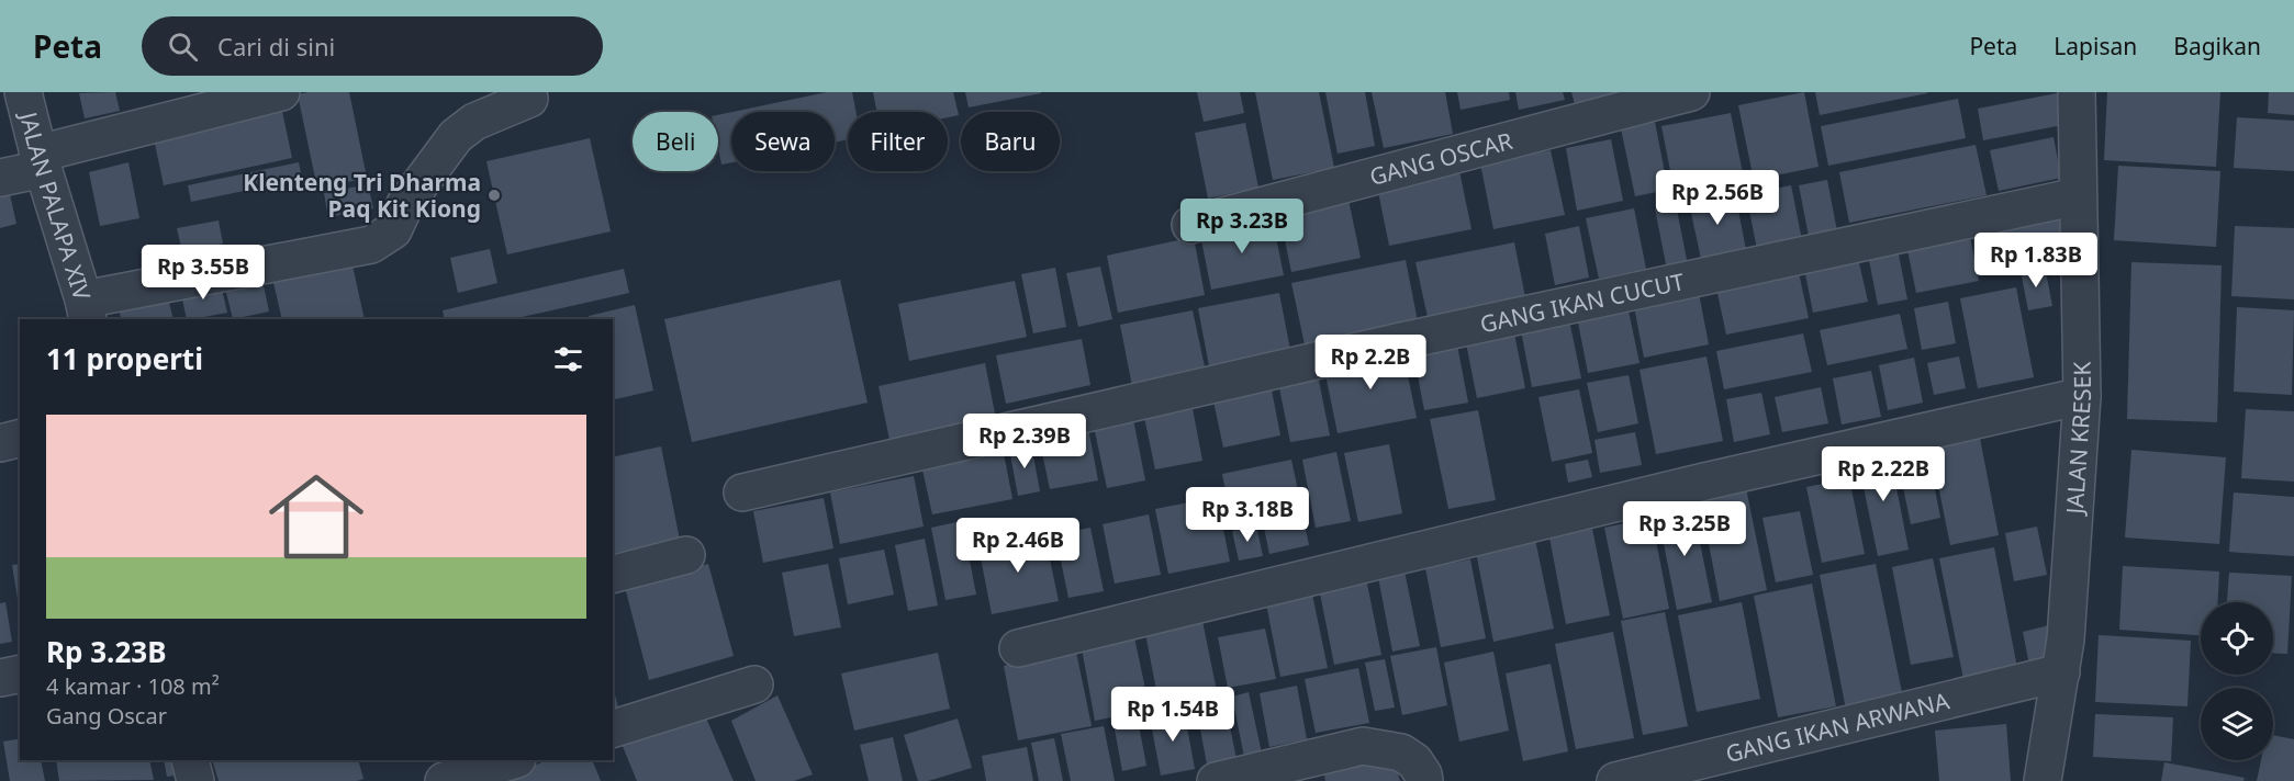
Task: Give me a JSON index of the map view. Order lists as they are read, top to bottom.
{
  "streets": {
    "street": [
      "GANG OSCAR",
      "JALAN PALAPA XIV",
      "GANG IKAN CUCUT",
      "JALAN KRESEK",
      "GANG IKAN ARWANA"
    ]
  },
  "crossings": [
    ["GANG IKAN CUCUT", "JALAN KRESEK"],
    ["JALAN KRESEK", "GANG IKAN ARWANA"]
  ],
  "places": ["Klenteng Tri Dharma Paq Kit Kiong"],
  "page": {
    "header": "Peta",
    "search": "Cari di sini",
    "nav": ["Peta", "Lapisan", "Bagikan"],
    "chip": [
      "Beli",
      "Sewa",
      "Filter",
      "Baru"
    ],
    "price": [
      "Rp 2.56B",
      "Rp 3.23B",
      "Rp 1.83B",
      "Rp 3.55B",
      "Rp 2.2B",
      "Rp 2.39B",
      "Rp 2.22B",
      "Rp 3.18B",
      "Rp 3.25B",
      "Rp 2.46B",
      "Rp 1.54B"
    ],
    "heading": "11 properti",
    "list": [
      {
        "name": "Rp 3.23B",
        "note": "4 kamar · 108 m² · Gang Oscar"
      }
    ]
  }
}
